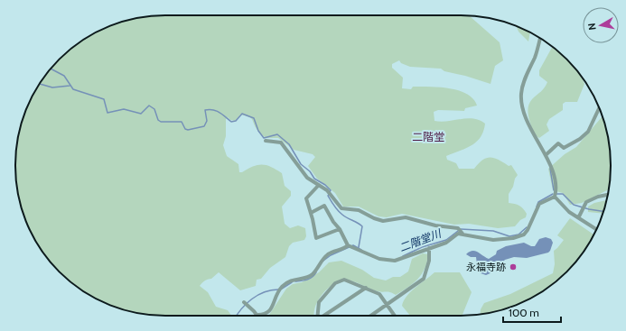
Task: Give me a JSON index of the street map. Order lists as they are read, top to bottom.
{
  "districts": ["二階堂"],
  "water": ["二階堂川"],
  "places": ["永福寺跡"],
  "scale_bar": "100 m",
  "north": "left"
}
